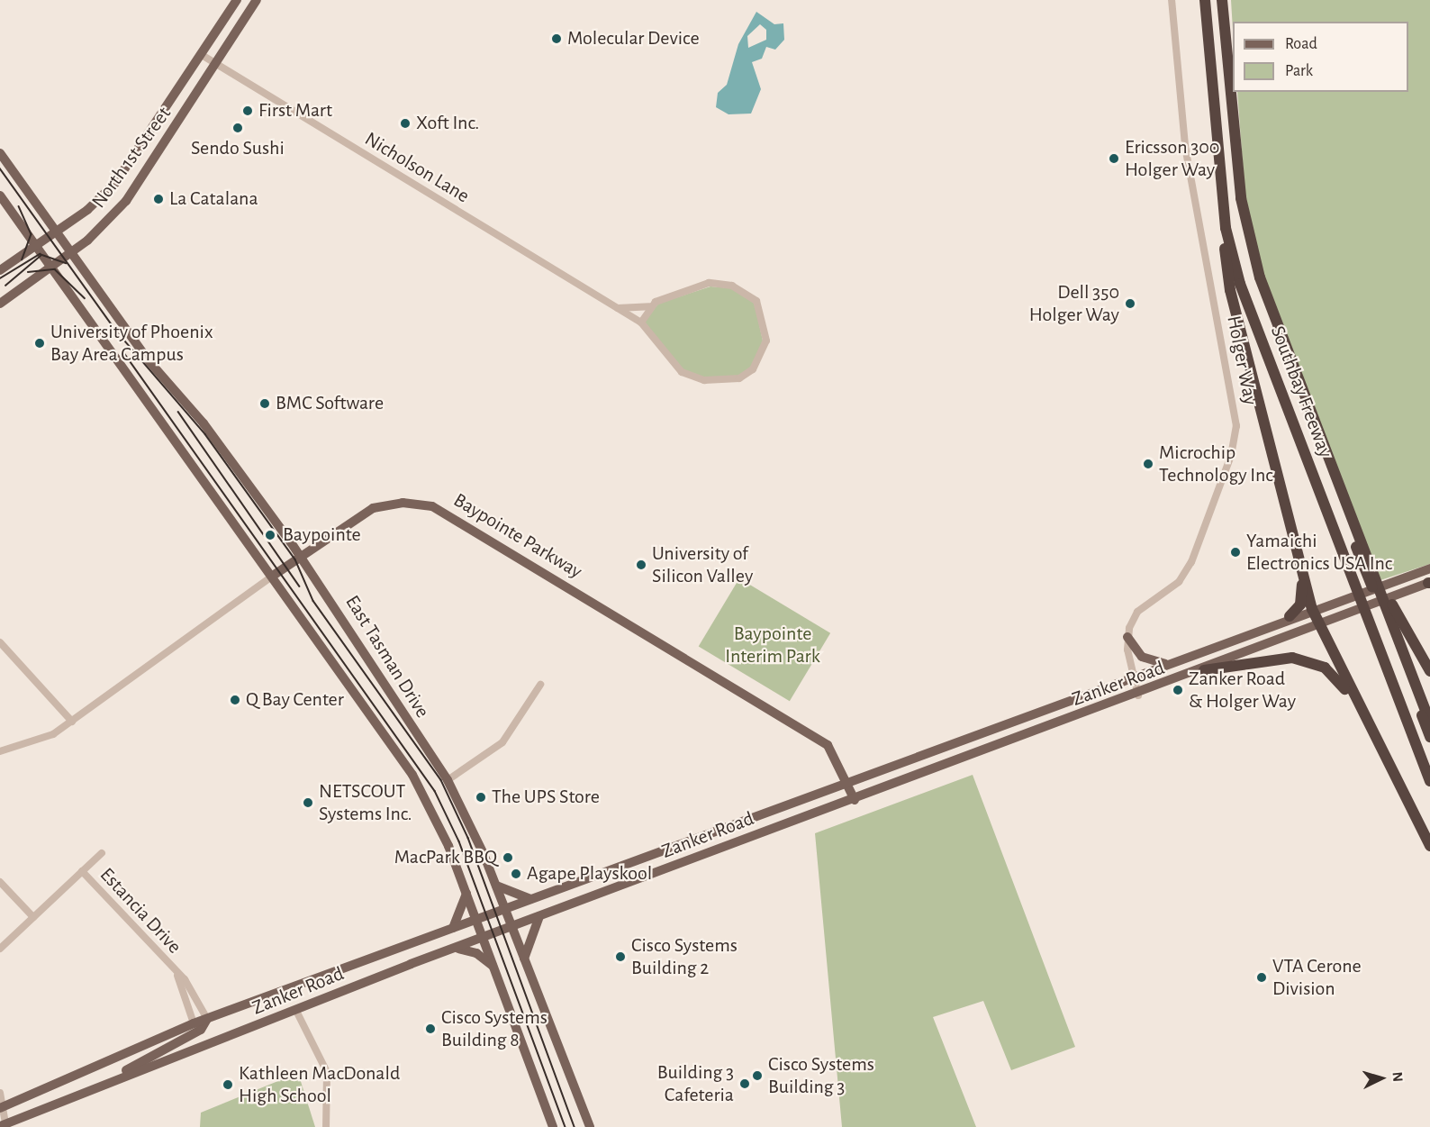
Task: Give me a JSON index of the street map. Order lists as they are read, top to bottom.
{
  "streets": {
    "highway": ["Southbay Freeway"],
    "main road": [
      "North 1st Street",
      "Baypointe Parkway",
      "East Tasman Drive",
      "Zanker Road"
    ],
    "street": ["Nicholson Lane", "Holger Way", "Estancia Drive"]
  },
  "crossings": [
    ["North 1st Street", "Nicholson Lane"],
    ["North 1st Street", "East Tasman Drive"],
    ["Holger Way", "Zanker Road"],
    ["Baypointe Parkway", "East Tasman Drive"],
    ["Baypointe Parkway", "Zanker Road"],
    ["East Tasman Drive", "Zanker Road"],
    ["Zanker Road", "Estancia Drive"]
  ],
  "parks": ["Baypointe Interim Park"],
  "places": [
    "Molecular Device",
    "First Mart",
    "Xoft Inc.",
    "Sendo Sushi",
    "Ericsson 300 Holger Way",
    "La Catalana",
    "Dell 350 Holger Way",
    "University of Phoenix Bay Area Campus",
    "BMC Software",
    "Microchip Technology Inc",
    "Baypointe",
    "Yamaichi Electronics USA Inc",
    "University of Silicon Valley",
    "Zanker Road & Holger Way",
    "Q Bay Center",
    "The UPS Store",
    "NETSCOUT Systems Inc.",
    "MacPark BBQ",
    "Agape Playskool",
    "Cisco Systems Building 2",
    "VTA Cerone Division",
    "Cisco Systems Building 8",
    "Cisco Systems Building 3",
    "Building 3 Cafeteria",
    "Kathleen MacDonald High School"
  ],
  "legend": ["Road", "Park"],
  "north": "right"
}
